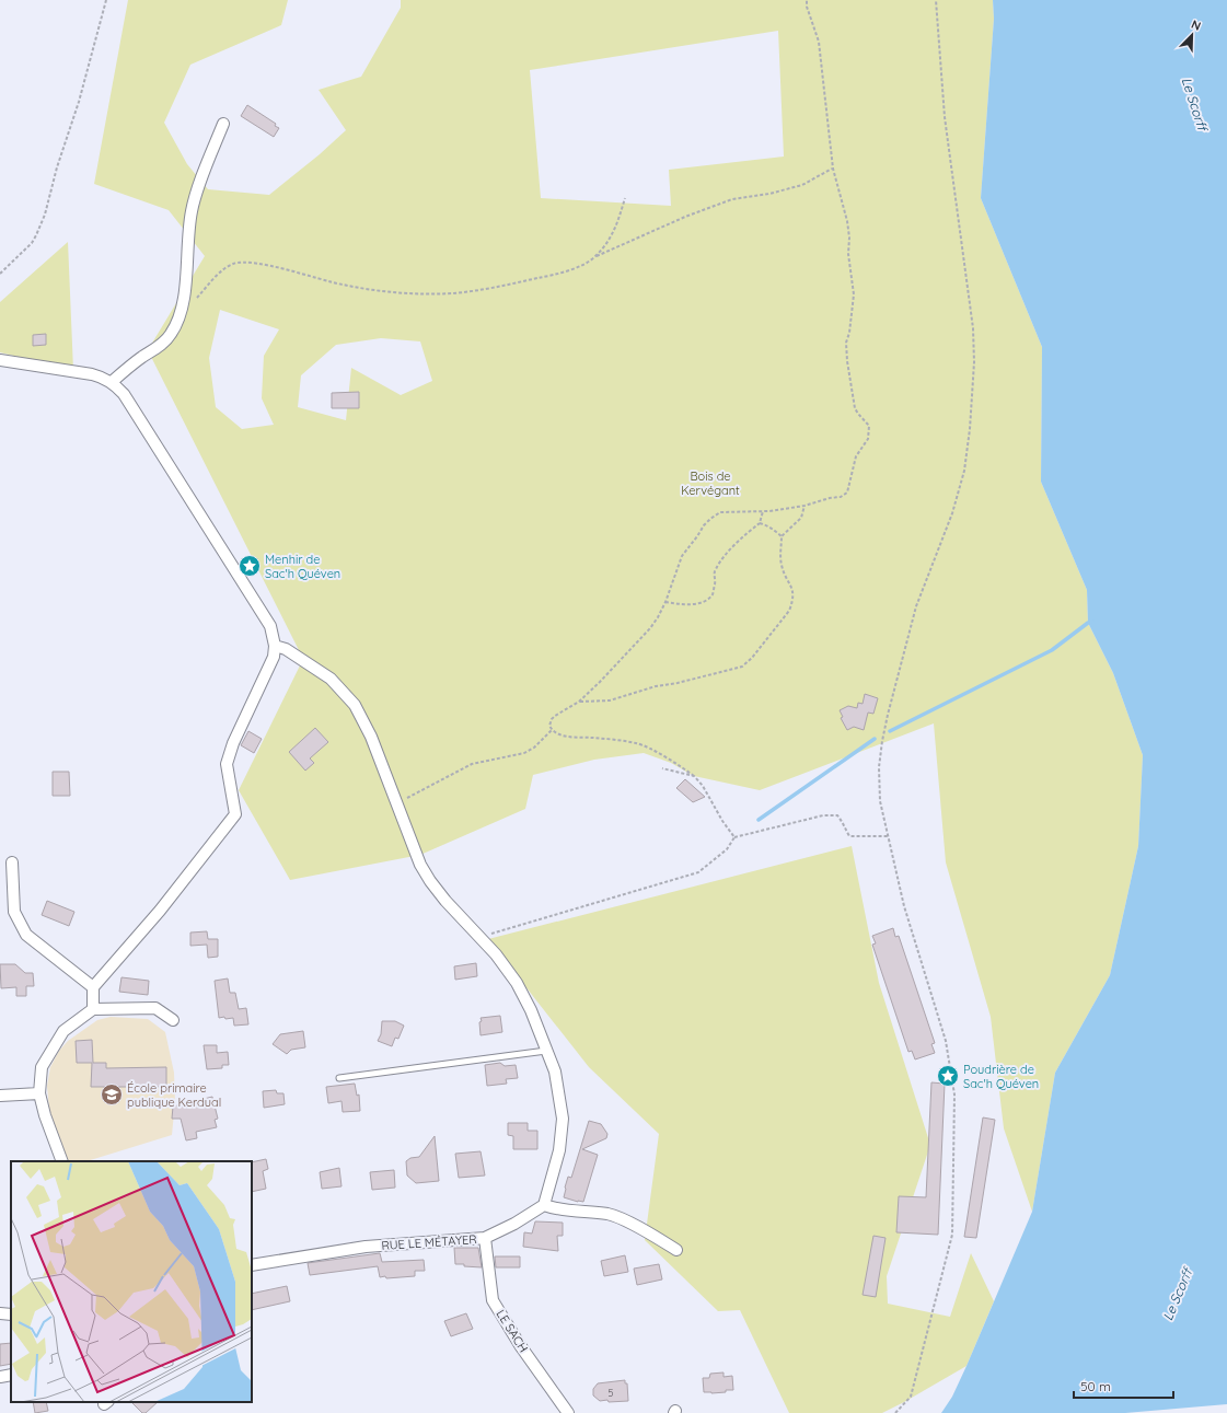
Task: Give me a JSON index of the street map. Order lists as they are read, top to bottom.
{
  "streets": {
    "street": ["RUE LE MÉTAYER", "LE SACH"]
  },
  "crossings": [
    ["RUE LE MÉTAYER", "LE SACH"]
  ],
  "water": ["Le Scorff"],
  "parks": ["Bois de Kervégant"],
  "places": {
    "place": ["Menhir de Sac'h Quéven", "Poudrière de Sac'h Quéven"],
    "school or university": ["École primaire publique Kerdual"]
  },
  "house_numbers": ["5"],
  "scale_bar": "50 m",
  "north": "top right"
}
